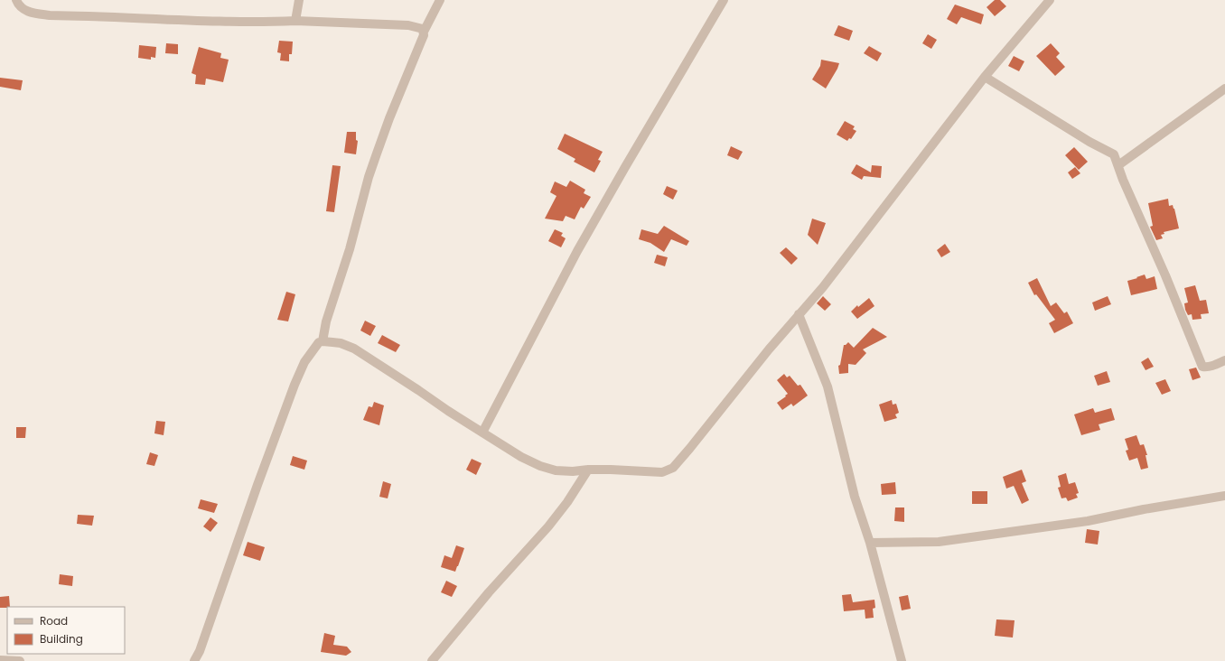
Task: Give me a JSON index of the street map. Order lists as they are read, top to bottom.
{
  "legend": ["Road", "Building"]
}
